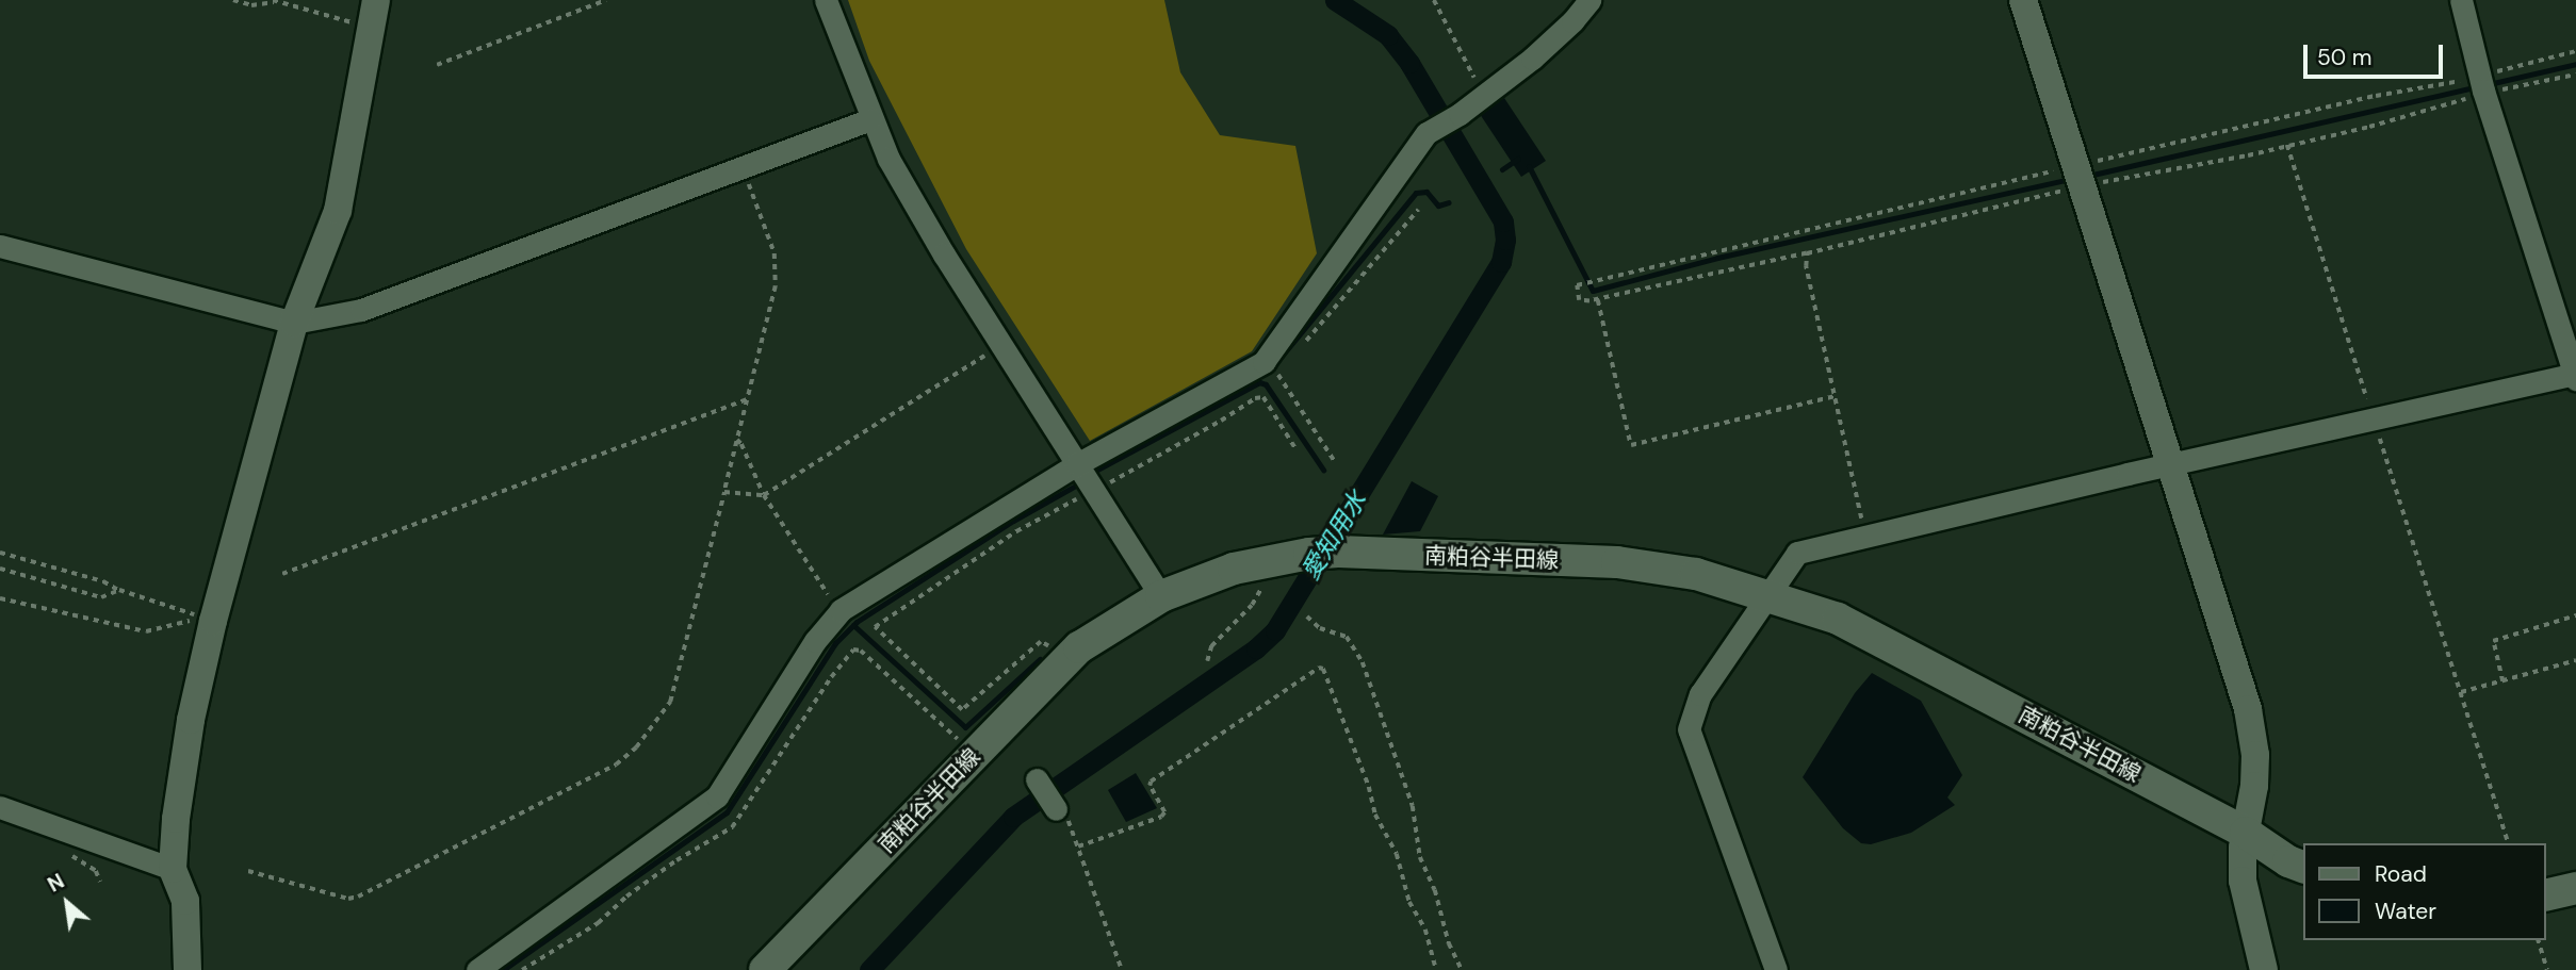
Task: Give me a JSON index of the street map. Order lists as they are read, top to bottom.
{
  "streets": {
    "main road": ["南粕谷半田線"]
  },
  "water": ["愛知用水"],
  "legend": ["Road", "Water"],
  "scale_bar": "50 m",
  "north": "top left"
}
